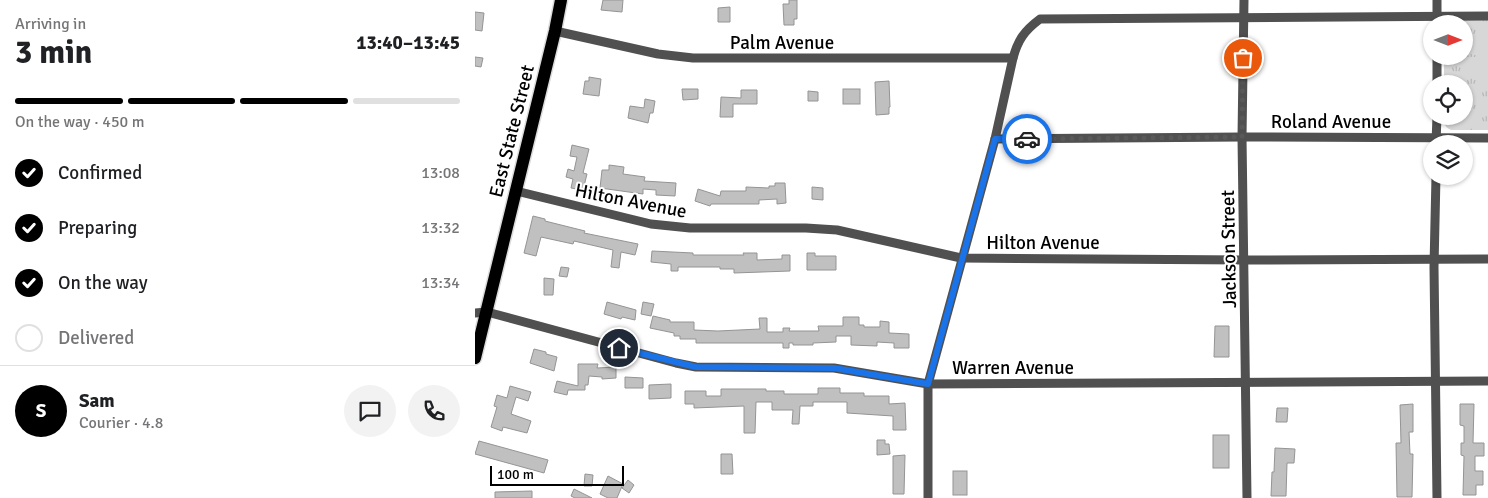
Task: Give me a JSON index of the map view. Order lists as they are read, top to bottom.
{
  "streets": {
    "main road": ["East State Street"],
    "street": [
      "Palm Avenue",
      "Roland Avenue",
      "Hilton Avenue",
      "Jackson Street",
      "Warren Avenue"
    ]
  },
  "crossings": [
    ["Palm Avenue", "East State Street"],
    ["Roland Avenue", "Jackson Street"],
    ["East State Street", "Hilton Avenue"],
    ["East State Street", "Warren Avenue"],
    ["Hilton Avenue", "Jackson Street"],
    ["Jackson Street", "Warren Avenue"]
  ],
  "scale_bar": "100 m",
  "north": "right",
  "page": {
    "heading": ["3 min", "Arriving in", "13:40–13:45"],
    "panel": ["Sam", "Courier · 4.8"],
    "bar": "On the way · 450 m",
    "list": [
      ["Confirmed", "13:08"],
      ["Preparing", "13:32"],
      ["On the way", "13:34"],
      "Delivered"
    ],
    "round": "S",
    "scale": "100 m"
  }
}
